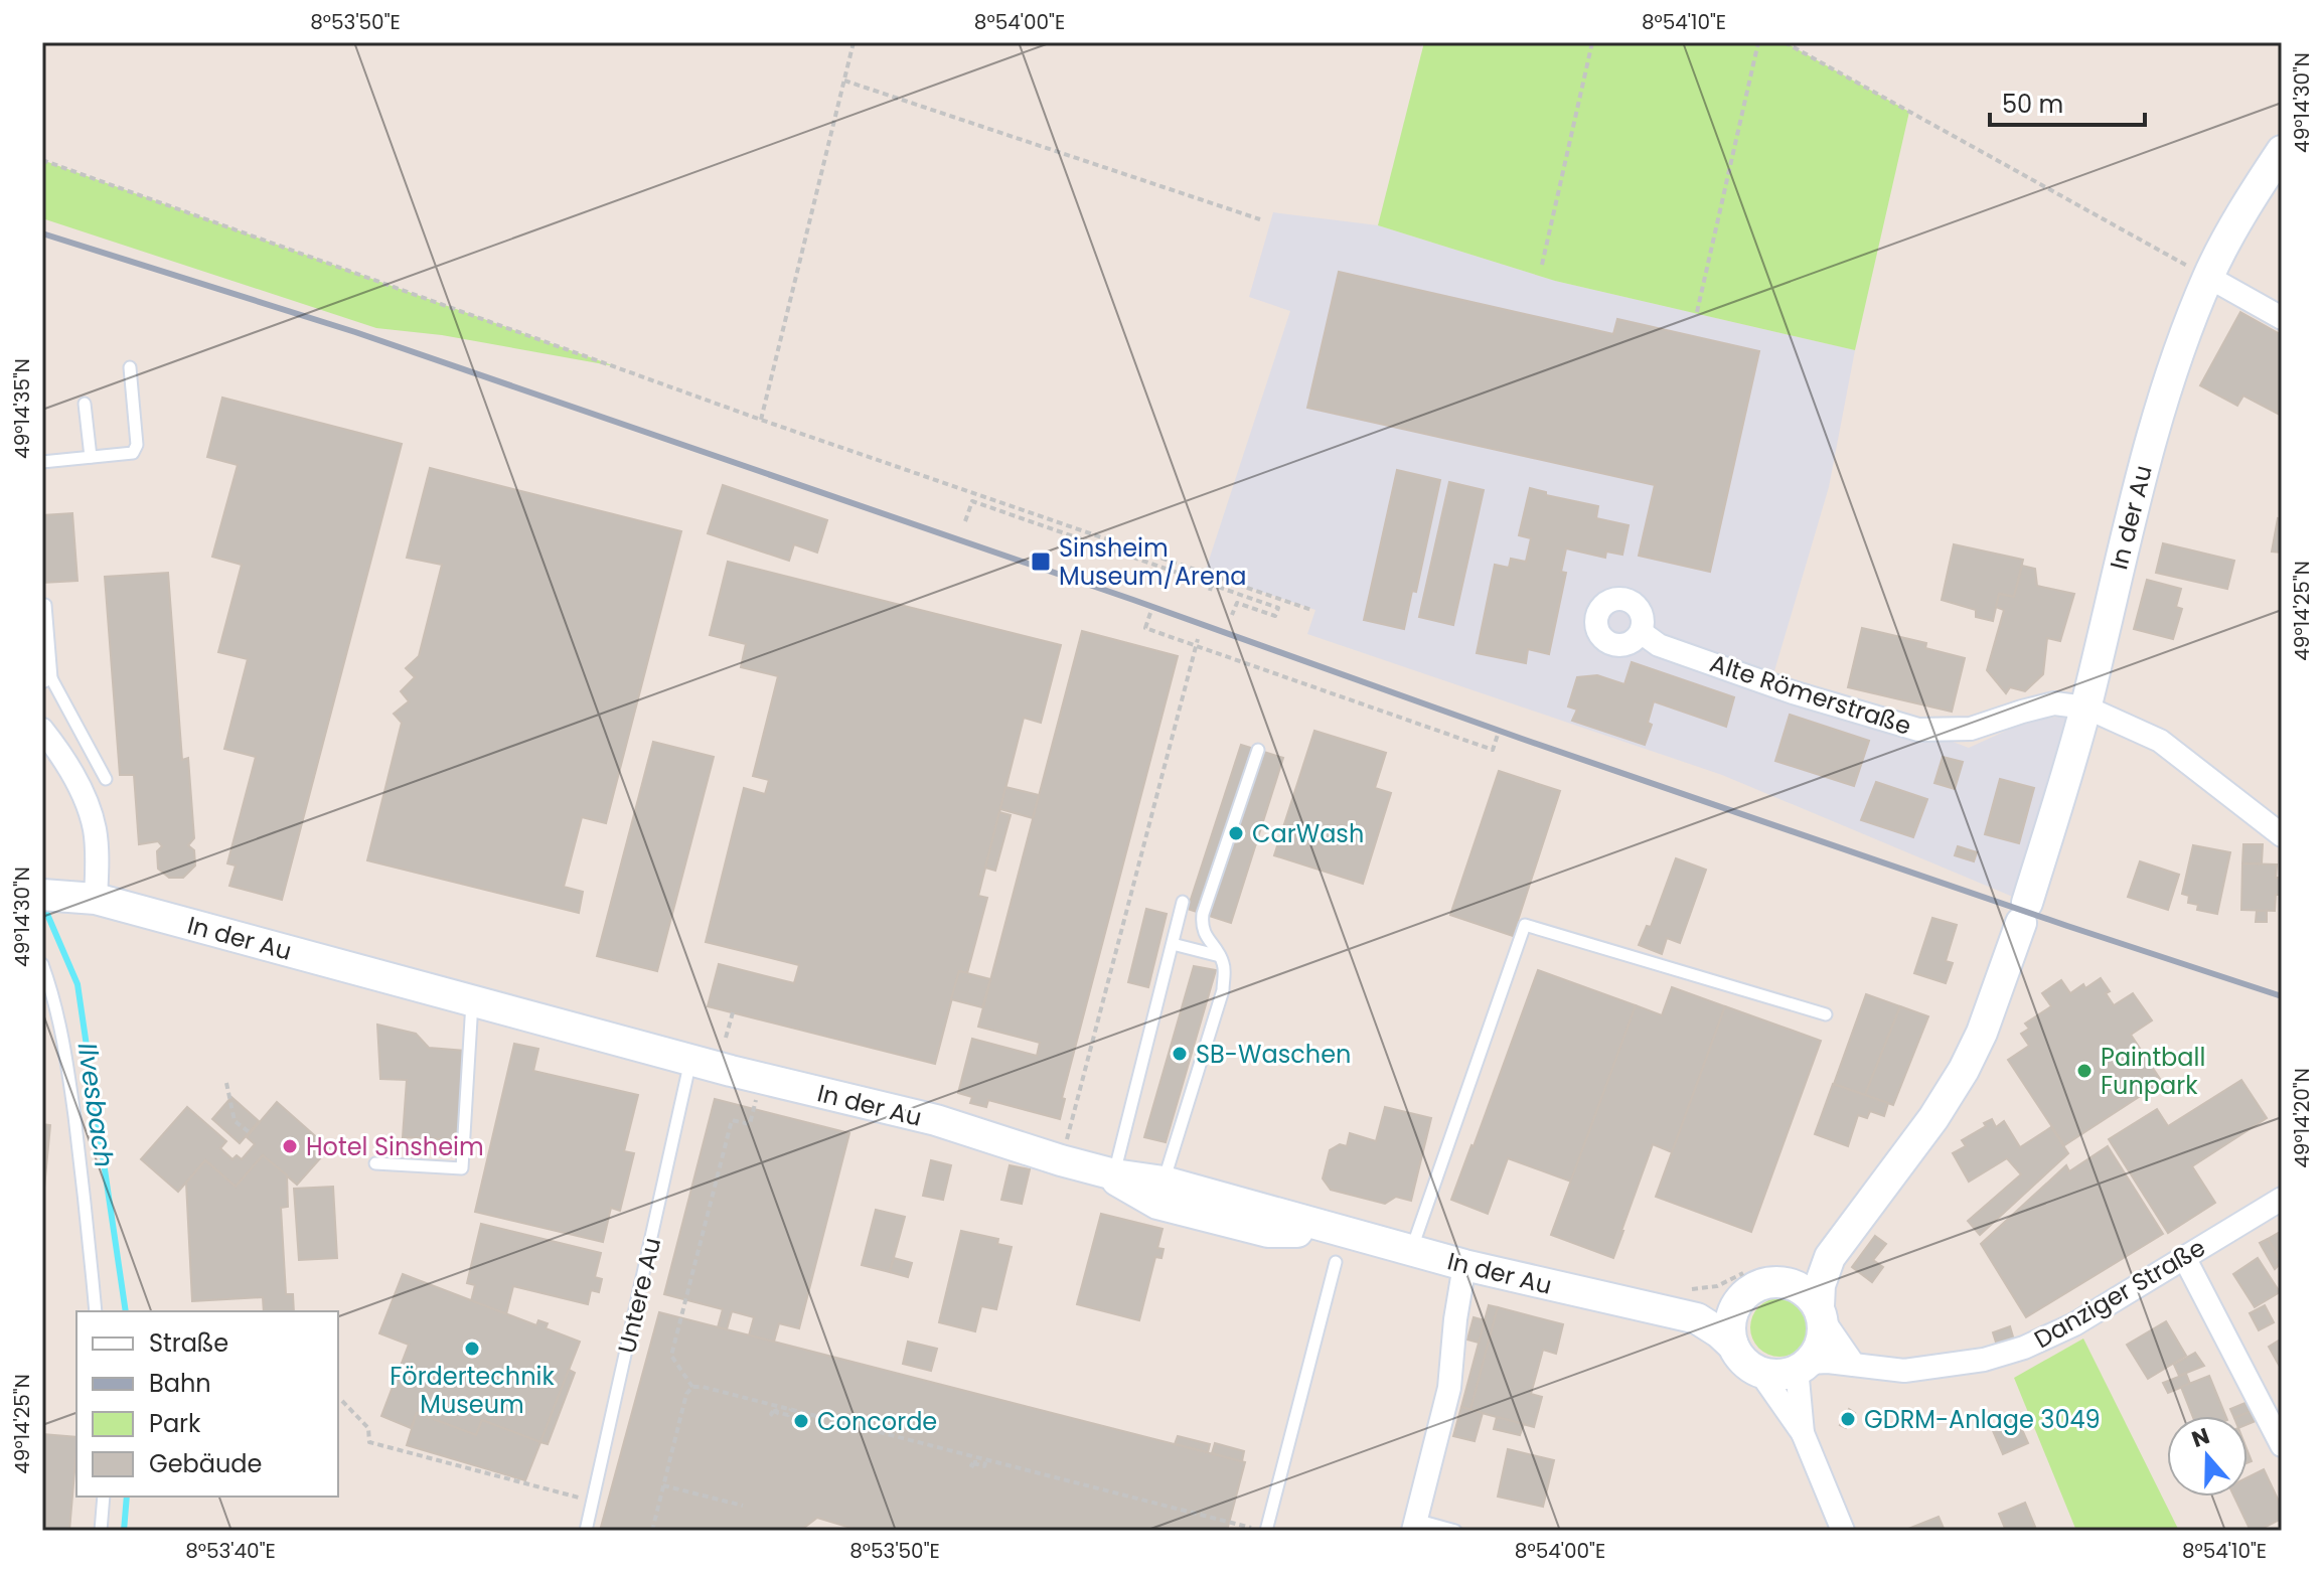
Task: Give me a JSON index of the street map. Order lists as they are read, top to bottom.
{
  "streets": {
    "street": ["In der Au", "Alte Römerstraße", "Danziger Straße"],
    "lane": ["Untere Au"]
  },
  "crossings": [
    ["In der Au", "Alte Römerstraße"],
    ["In der Au", "Danziger Straße"],
    ["In der Au", "Untere Au"]
  ],
  "water": ["Ilvesbach"],
  "places": {
    "transit": ["Sinsheim Museum/Arena"],
    "other": [
      "CarWash",
      "SB-Waschen",
      "Paintball Funpark",
      "Hotel Sinsheim",
      "Fördertechnik Museum",
      "GDRM-Anlage 3049",
      "Concorde"
    ]
  },
  "legend": [
    "Straße",
    "Bahn",
    "Park",
    "Gebäude"
  ],
  "scale_bar": "50 m",
  "north": "top",
  "coordinates": [
    "8°53'50\"E",
    "8°54'00\"E",
    "8°54'10\"E",
    "49°14'30\"N",
    "49°14'35\"N",
    "49°14'25\"N",
    "49°14'20\"N",
    "8°53'40\"E"
  ]
}
